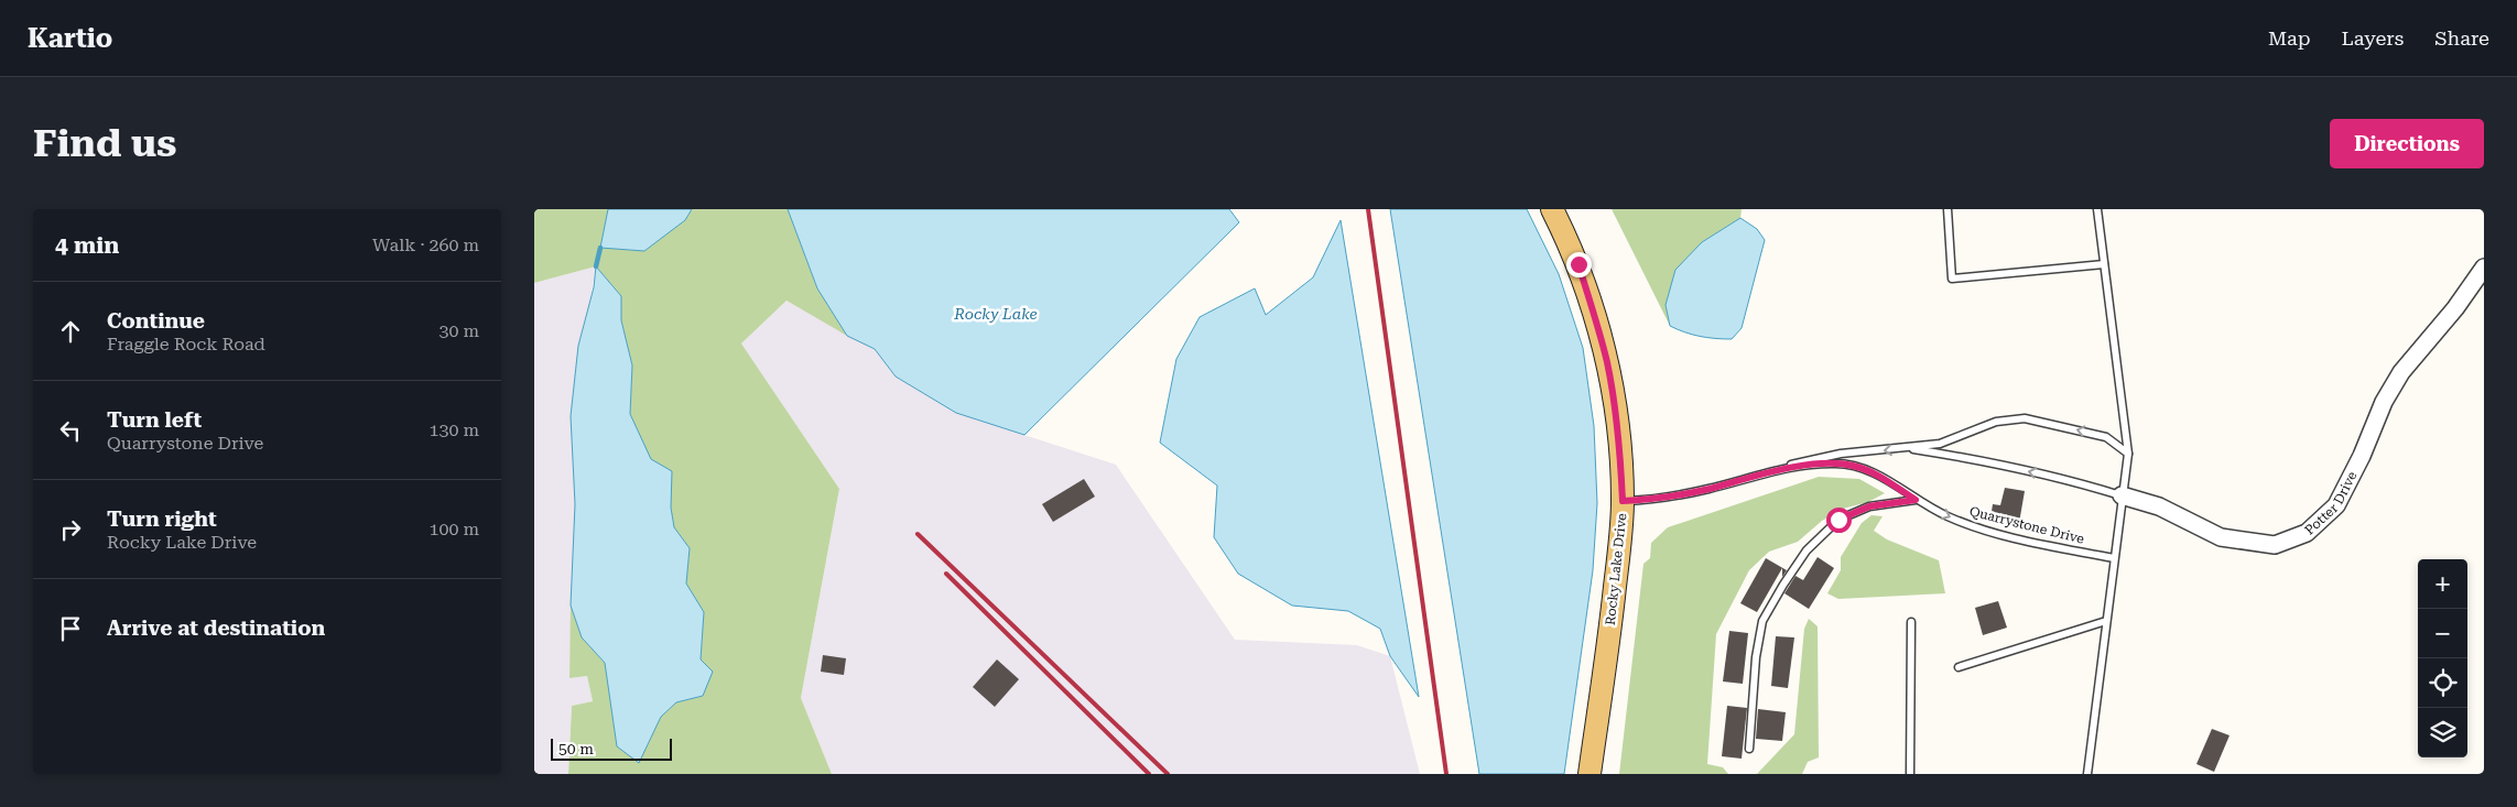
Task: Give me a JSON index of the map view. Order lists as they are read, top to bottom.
{
  "streets": {
    "main road": ["Rocky Lake Drive"],
    "street": ["Potter Drive"],
    "lane": ["Quarrystone Drive"]
  },
  "crossings": [
    ["Quarrystone Drive", "Rocky Lake Drive"]
  ],
  "one_way": ["Quarrystone Drive"],
  "water": ["Rocky Lake"],
  "scale_bar": "50 m",
  "page": {
    "header": "Kartio",
    "nav": ["Map", "Layers", "Share"],
    "buttons": "Directions",
    "title": "Find us",
    "heading": ["4 min", "Walk · 260 m"],
    "list": [
      ["Continue", "Fraggle Rock Road", "30 m"],
      ["Turn left", "Quarrystone Drive", "130 m"],
      ["Turn right", "Rocky Lake Drive", "100 m"],
      "Arrive at destination"
    ],
    "map_buttons": ["+", "−"],
    "scale": "50 m"
  }
}
